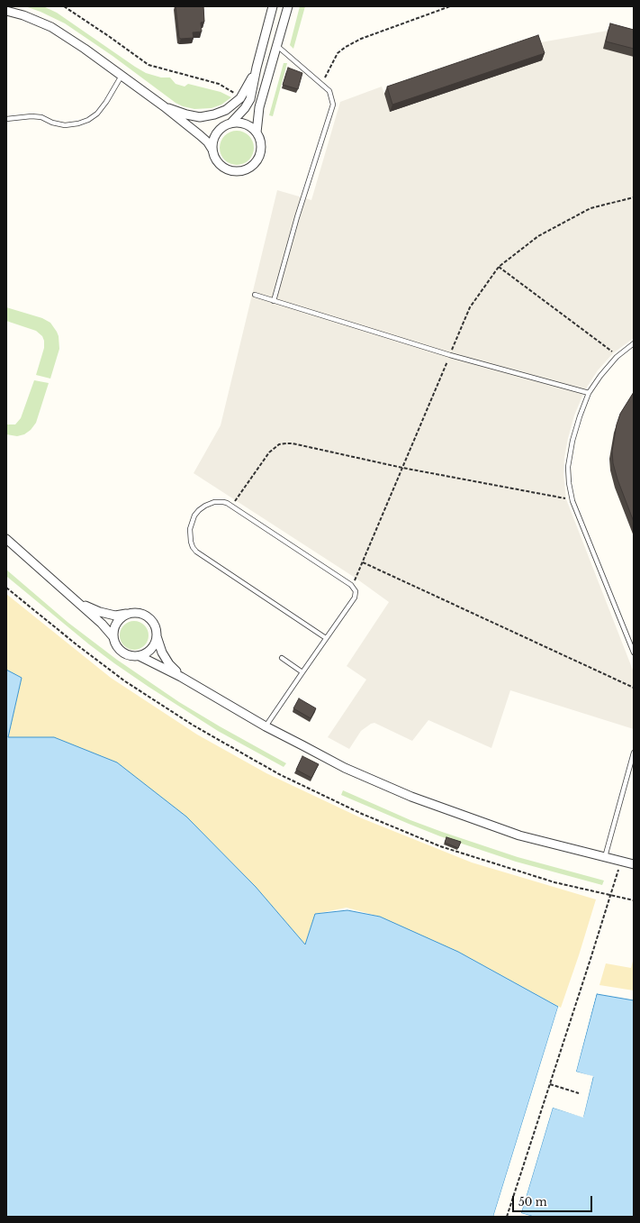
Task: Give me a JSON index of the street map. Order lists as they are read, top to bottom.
{
  "scale_bar": "50 m"
}
